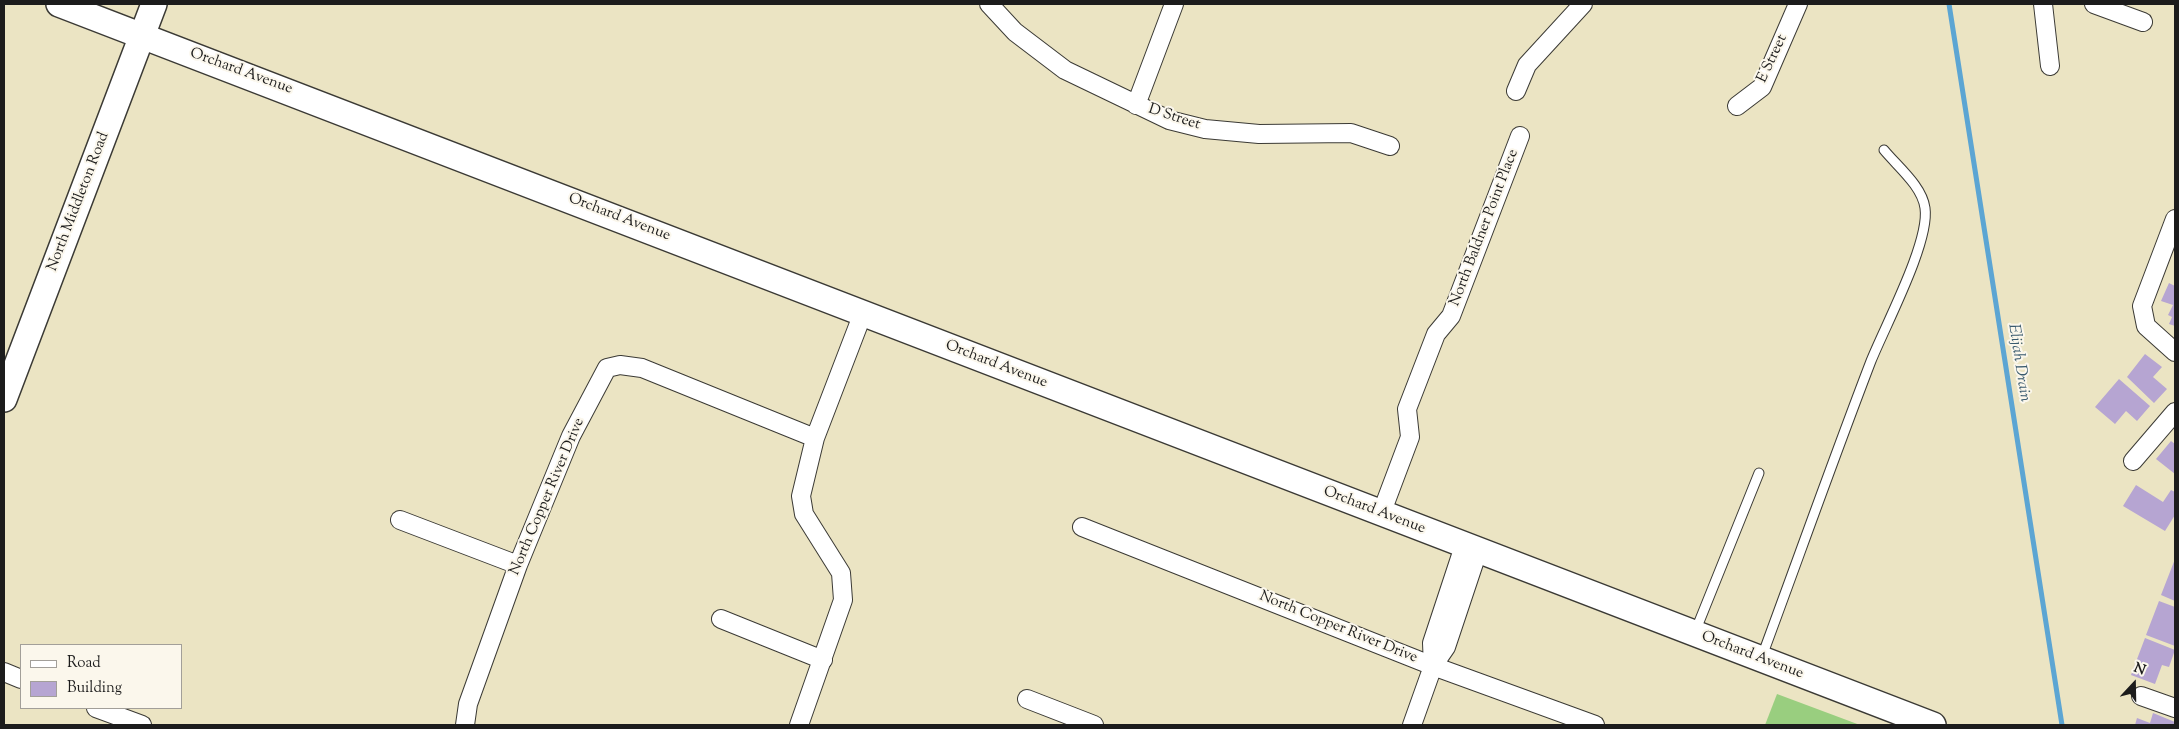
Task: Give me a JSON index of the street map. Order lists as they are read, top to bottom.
{
  "streets": {
    "street": [
      "E Street",
      "Orchard Avenue",
      "D Street",
      "North Middleton Road",
      "North Baldner Point Place",
      "North Copper River Drive"
    ]
  },
  "crossings": [
    ["Orchard Avenue", "North Middleton Road"],
    ["Orchard Avenue", "North Baldner Point Place"]
  ],
  "water": ["Elijah Drain"],
  "legend": ["Road", "Building"],
  "north": "top"
}
